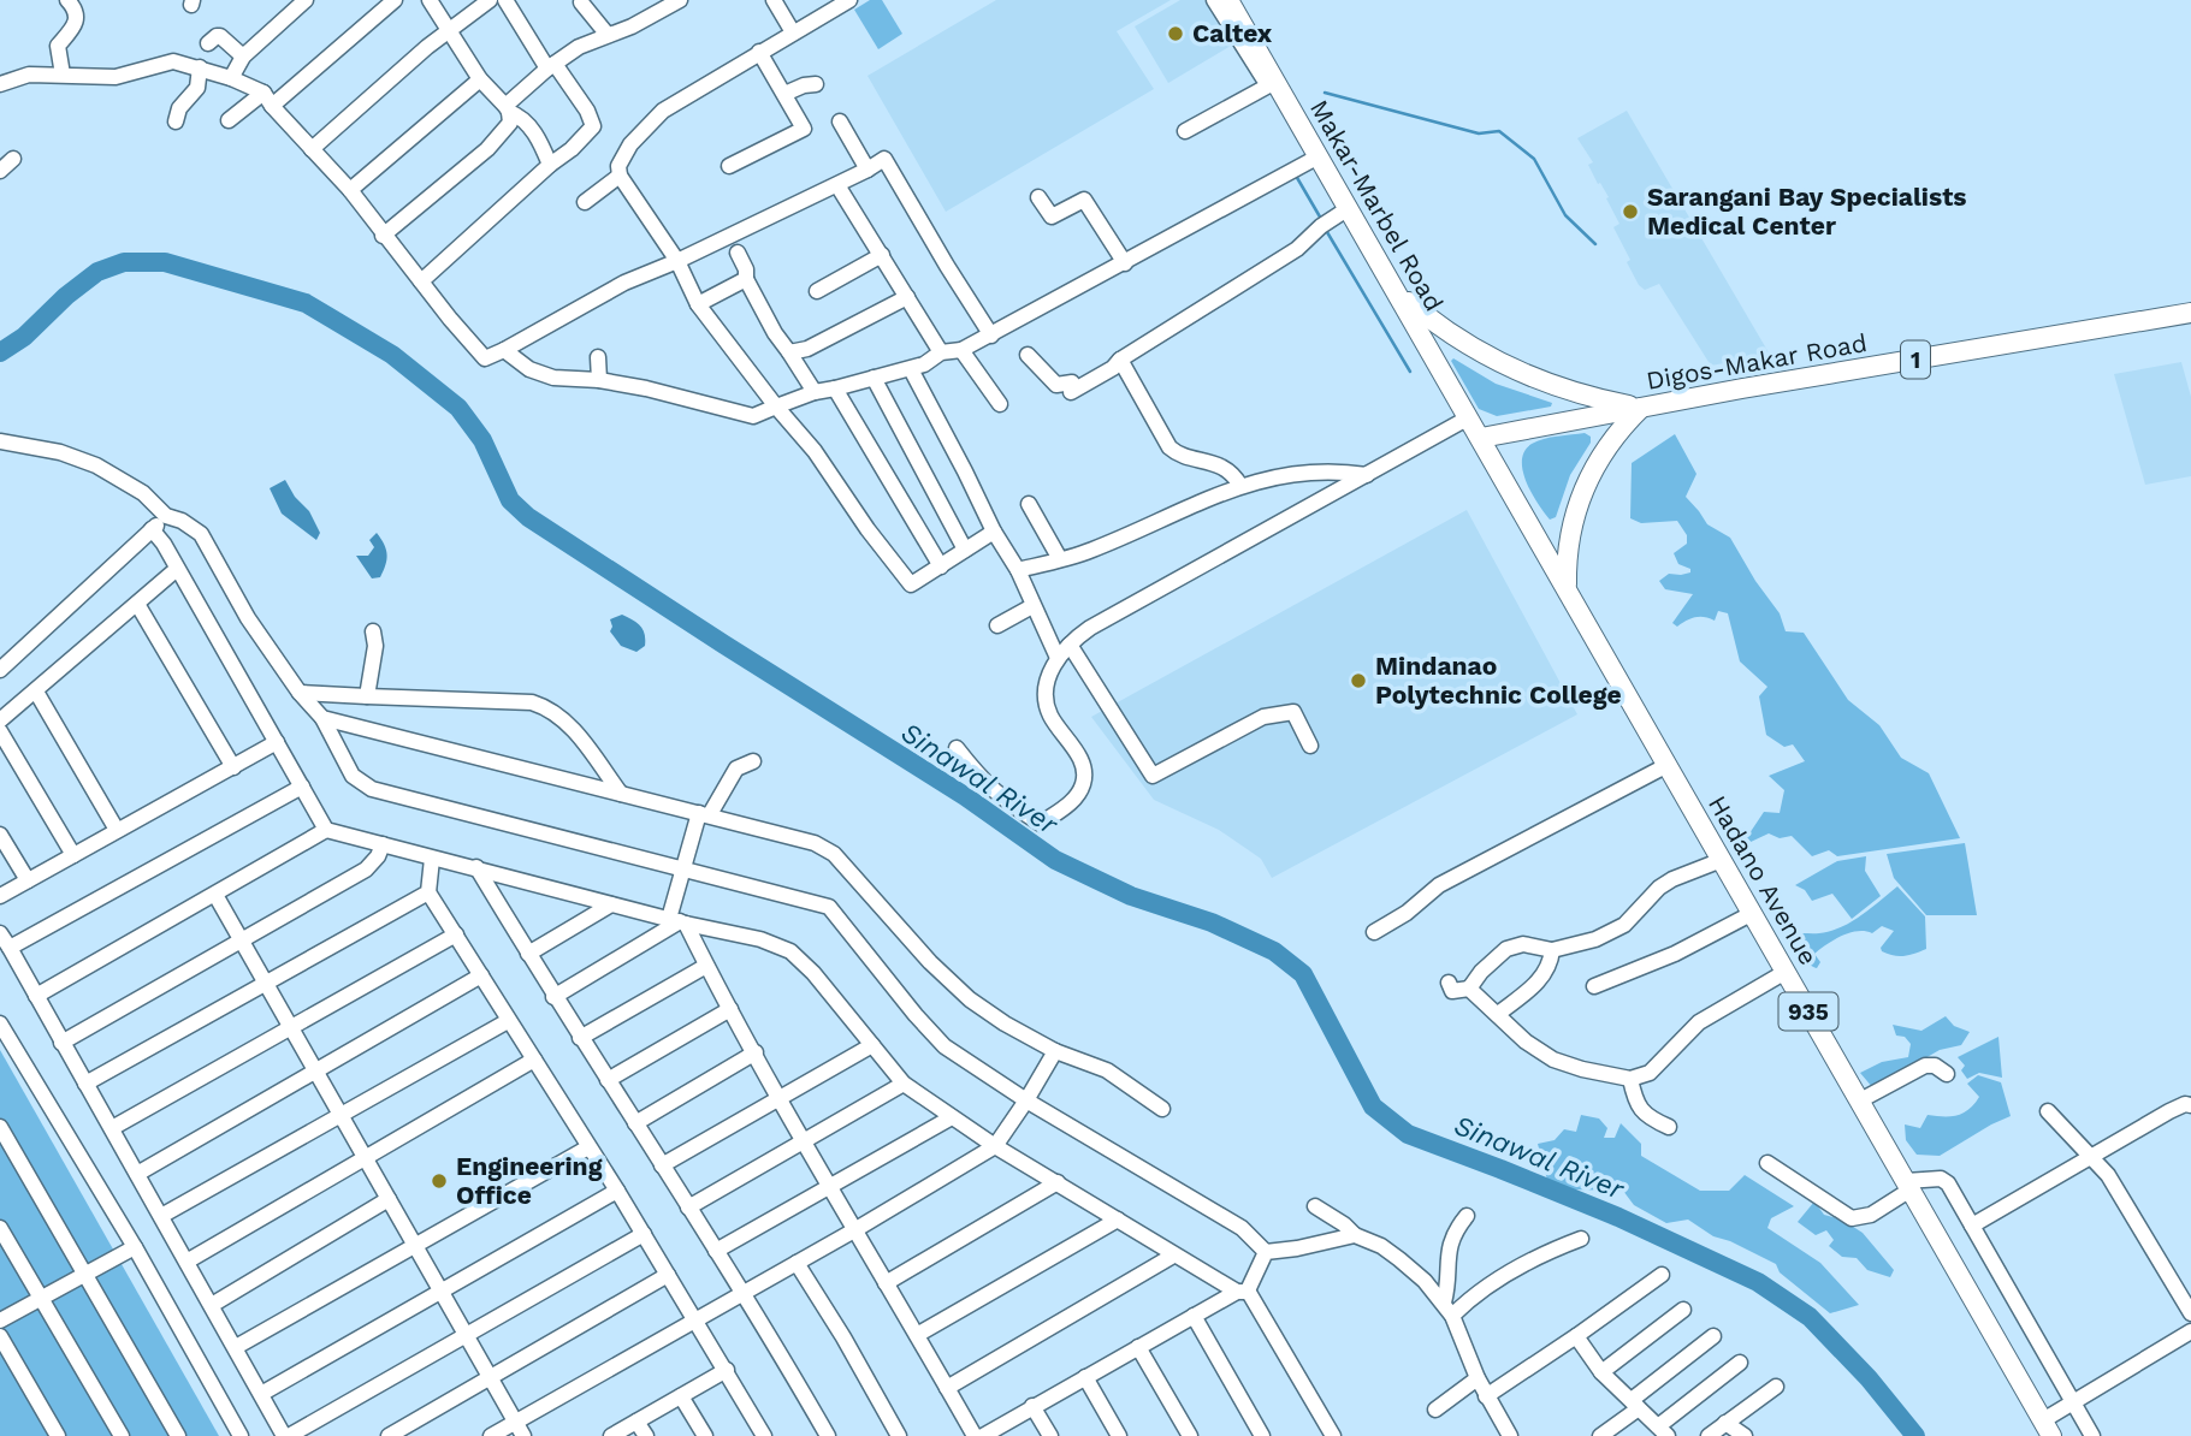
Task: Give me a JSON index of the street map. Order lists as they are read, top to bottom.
{
  "streets": {
    "main road": [
      "Makar-Marbel Road",
      "1",
      "Digos-Makar Road",
      "Hadano Avenue",
      "935"
    ]
  },
  "crossings": [
    ["Makar-Marbel Road", "Digos-Makar Road"],
    ["Makar-Marbel Road", "Hadano Avenue"],
    ["Digos-Makar Road", "Hadano Avenue"]
  ],
  "water": ["Sinawal River"],
  "places": [
    "Caltex",
    "Sarangani Bay Specialists Medical Center",
    "Mindanao Polytechnic College",
    "Engineering Office"
  ]
}
